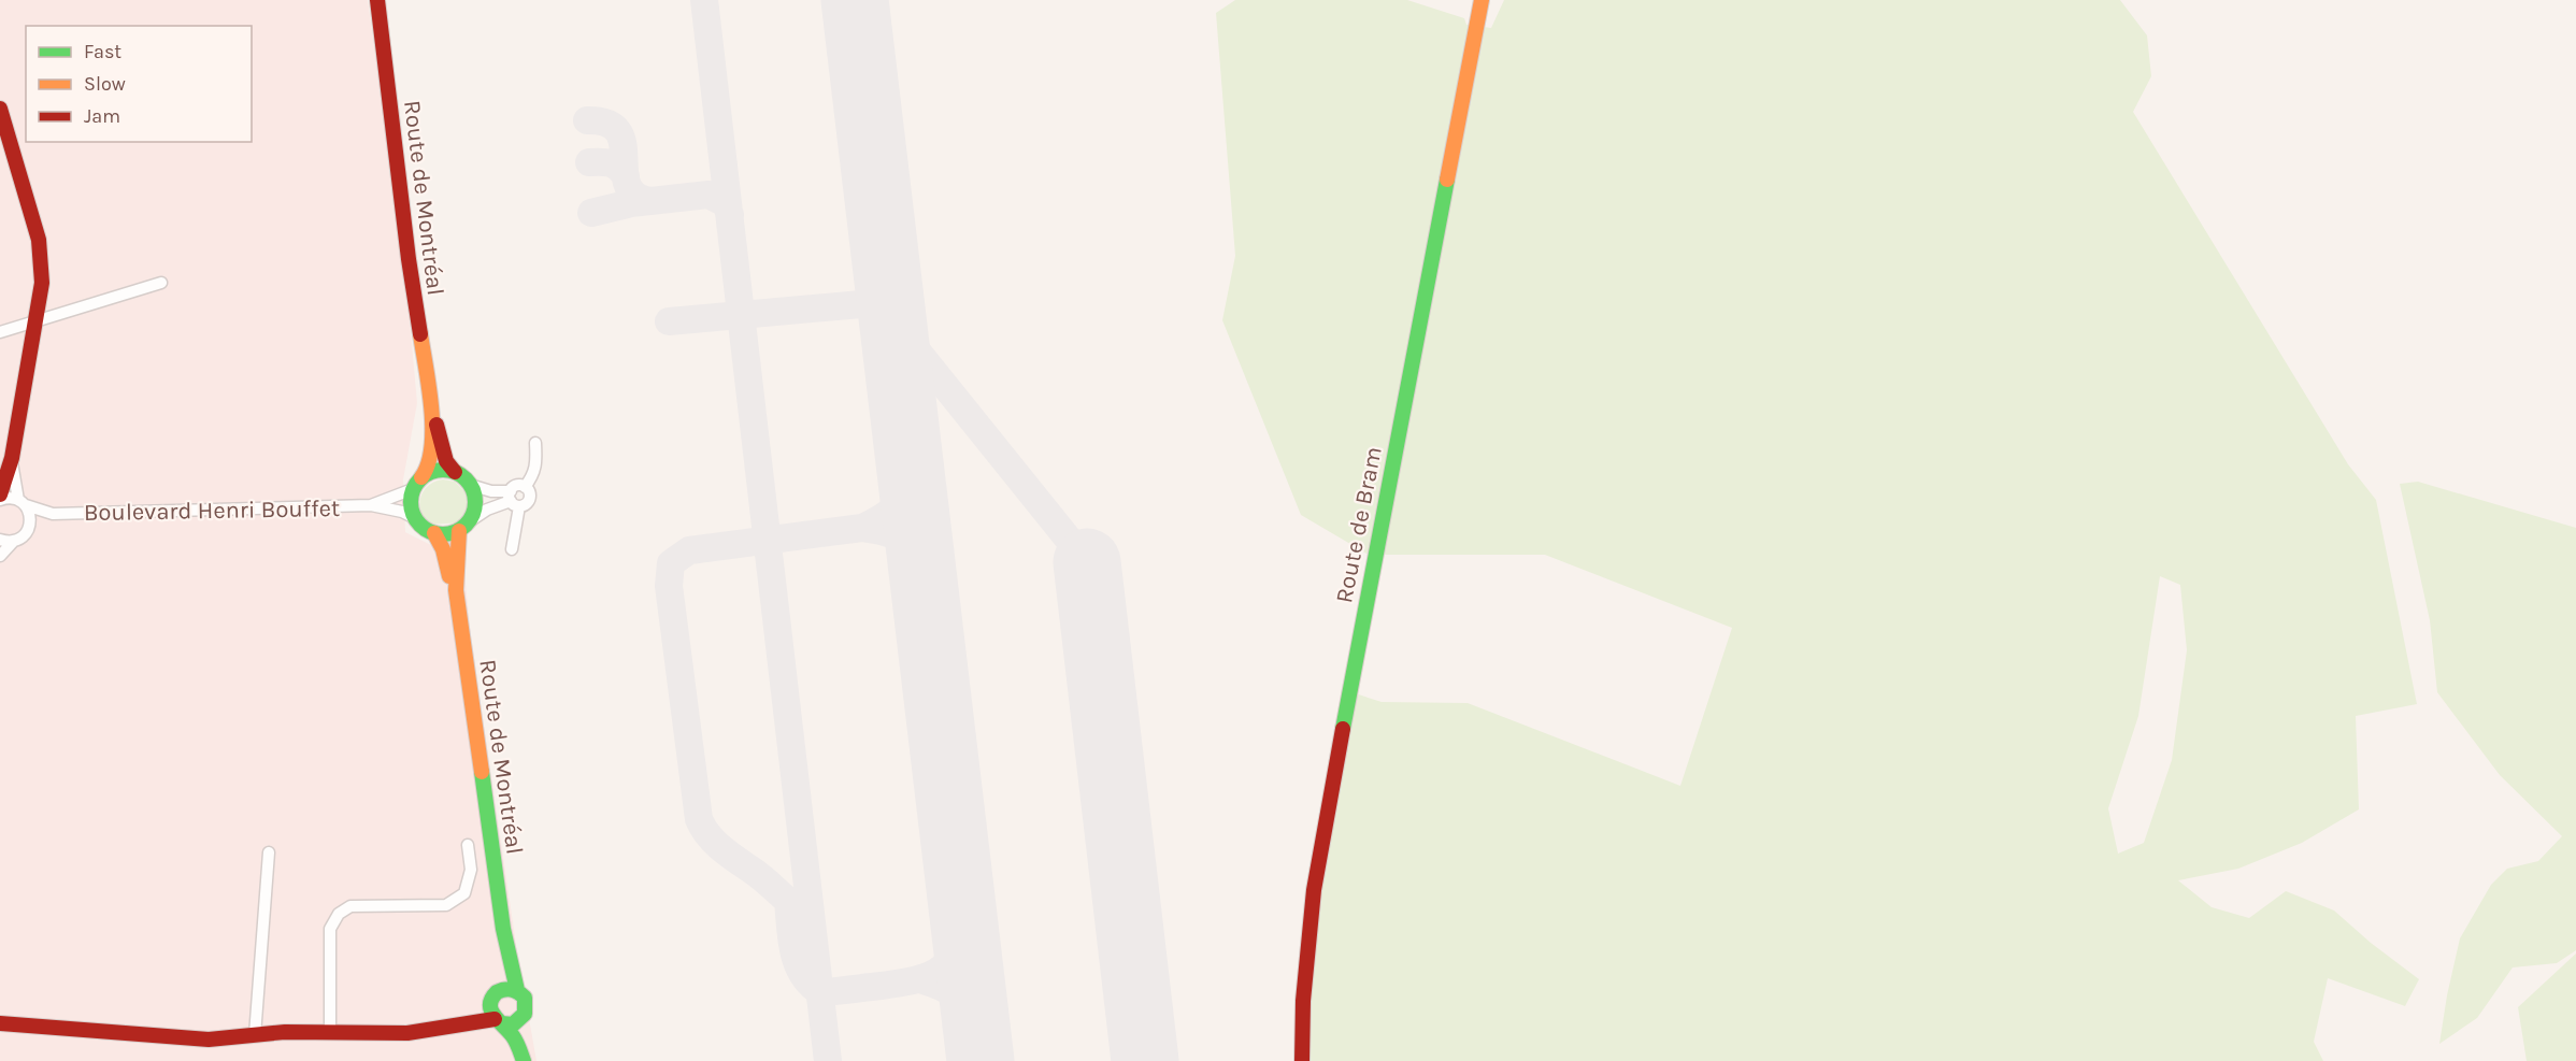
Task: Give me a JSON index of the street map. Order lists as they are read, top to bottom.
{
  "streets": {
    "main road": ["Route de Montréal", "Route de Bram"],
    "street": ["Boulevard Henri Bouffet"]
  },
  "crossings": [
    ["Route de Montréal", "Boulevard Henri Bouffet"]
  ],
  "legend": ["Fast", "Slow", "Jam"]
}
